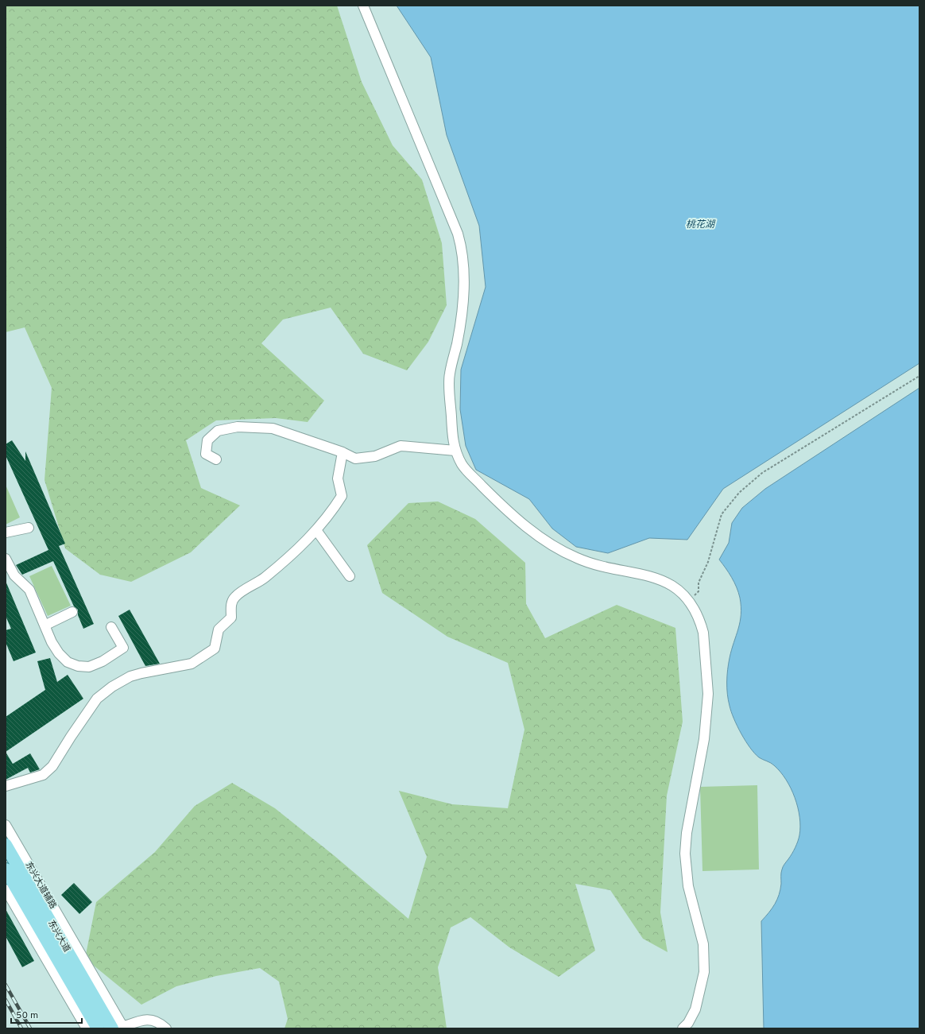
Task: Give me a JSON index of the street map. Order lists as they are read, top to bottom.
{
  "streets": {
    "main road": ["东兴大道"],
    "street": ["东兴大道辅路"]
  },
  "crossings": [
    ["东兴大道辅路", "东兴大道"]
  ],
  "water": ["桃花湖"],
  "scale_bar": "50 m"
}
